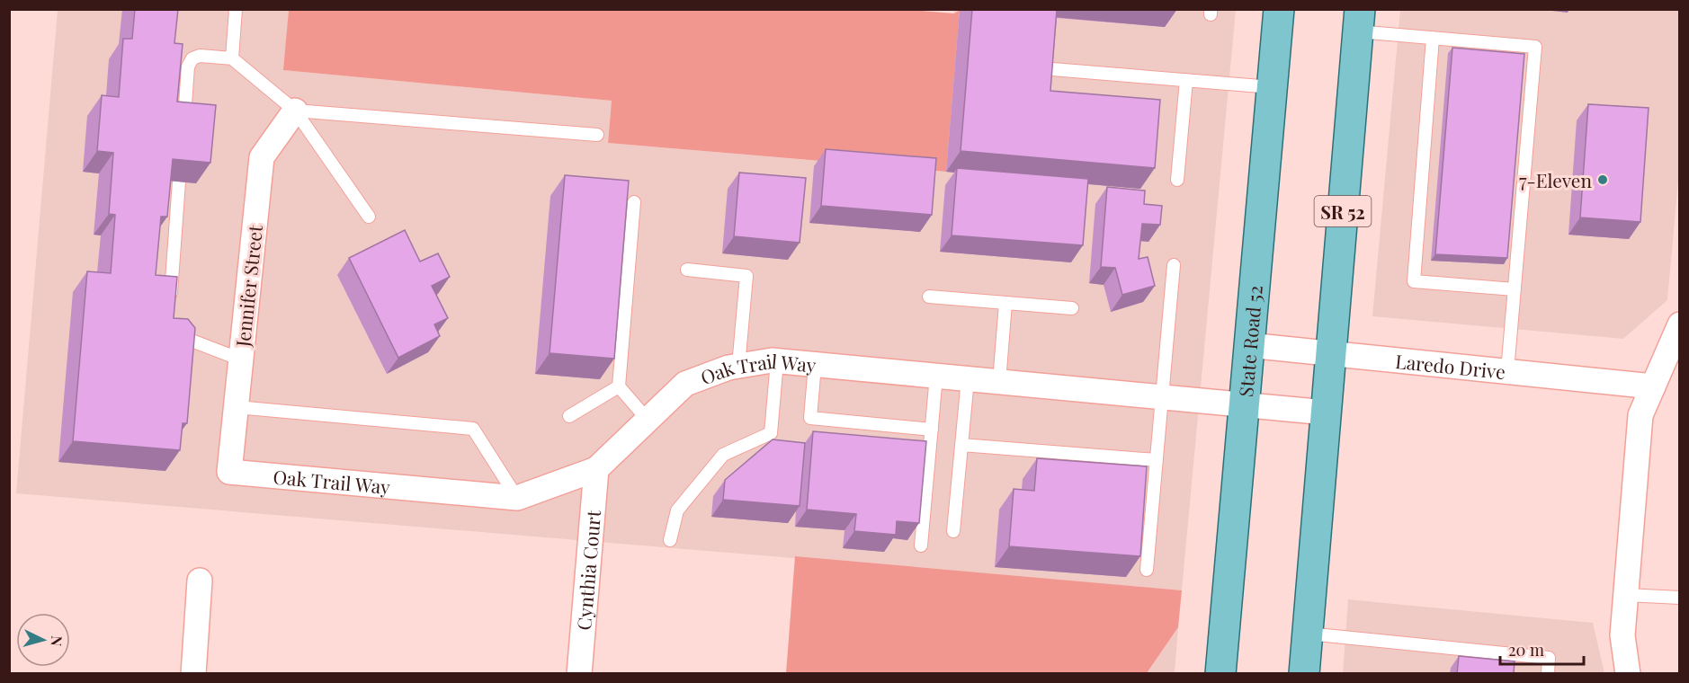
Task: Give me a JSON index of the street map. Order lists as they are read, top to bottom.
{
  "streets": {
    "main road": ["SR 52", "State Road 52"],
    "street": [
      "Jennifer Street",
      "Laredo Drive",
      "Oak Trail Way",
      "Cynthia Court"
    ]
  },
  "crossings": [
    ["SR 52", "Laredo Drive"],
    ["SR 52", "Oak Trail Way"],
    ["Jennifer Street", "Oak Trail Way"],
    ["State Road 52", "Laredo Drive"],
    ["State Road 52", "Oak Trail Way"],
    ["Oak Trail Way", "Cynthia Court"]
  ],
  "places": ["7-Eleven"],
  "scale_bar": "20 m",
  "north": "right"
}
